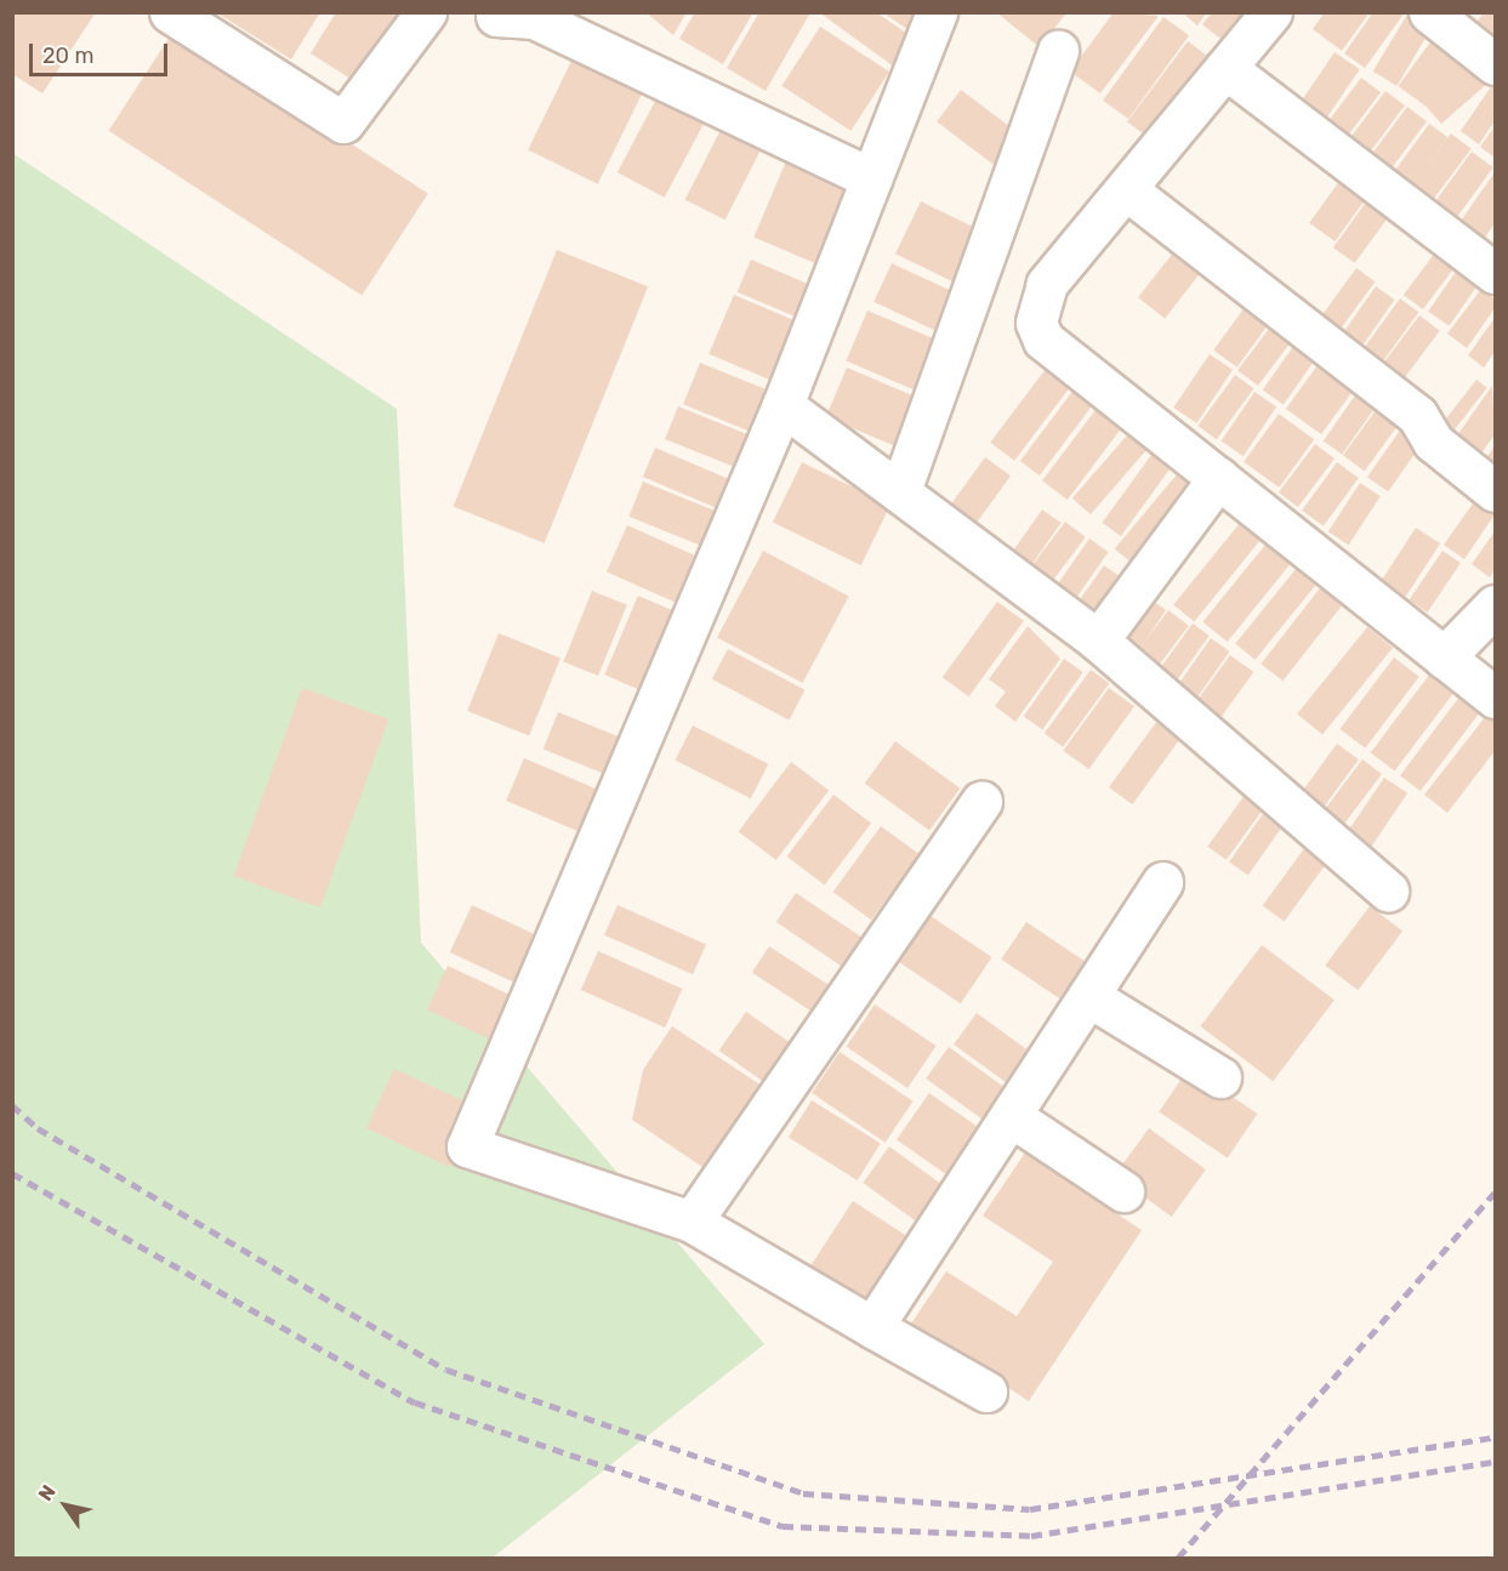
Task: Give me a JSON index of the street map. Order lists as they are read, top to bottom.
{
  "scale_bar": "20 m",
  "north": "top left"
}
